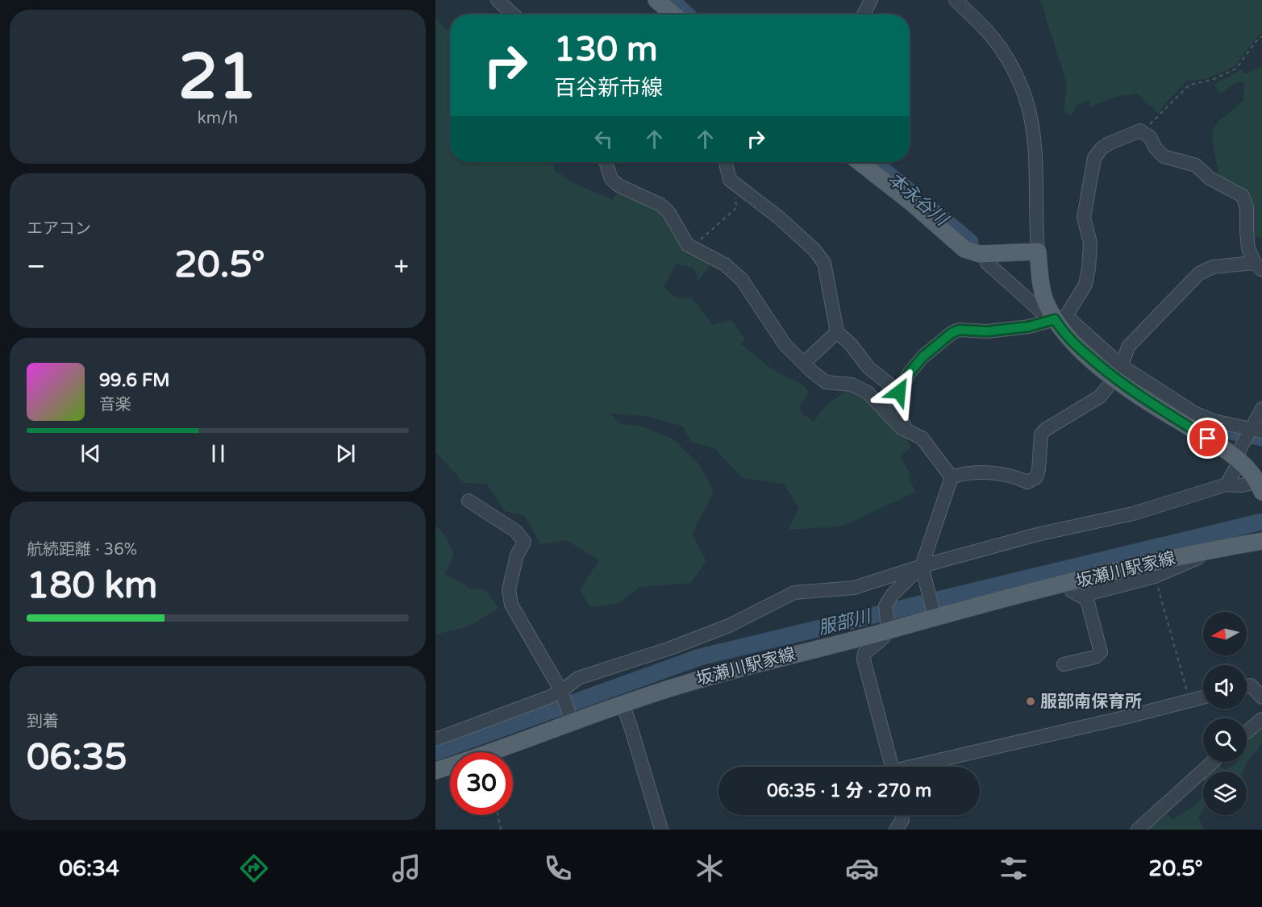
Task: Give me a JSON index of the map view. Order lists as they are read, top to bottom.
{
  "streets": {
    "main road": ["坂瀬川駅家線"]
  },
  "water": ["本永谷川", "服部川"],
  "places": ["服部南保育所"],
  "north": "left",
  "page": {
    "tile": [
      ["21", "km/h"],
      "エアコン",
      ["航続距離 · 36%", "180 km"],
      ["到着", "06:35"]
    ],
    "turn": ["130 m", "百谷新市線"],
    "heat": ["−", "20.5°", "+"],
    "song": ["99.6 FM", "音楽"],
    "limit": "30",
    "trip": "06:35 · 1 分 · 270 m",
    "tabs": ["06:34", "20.5°"]
  }
}
